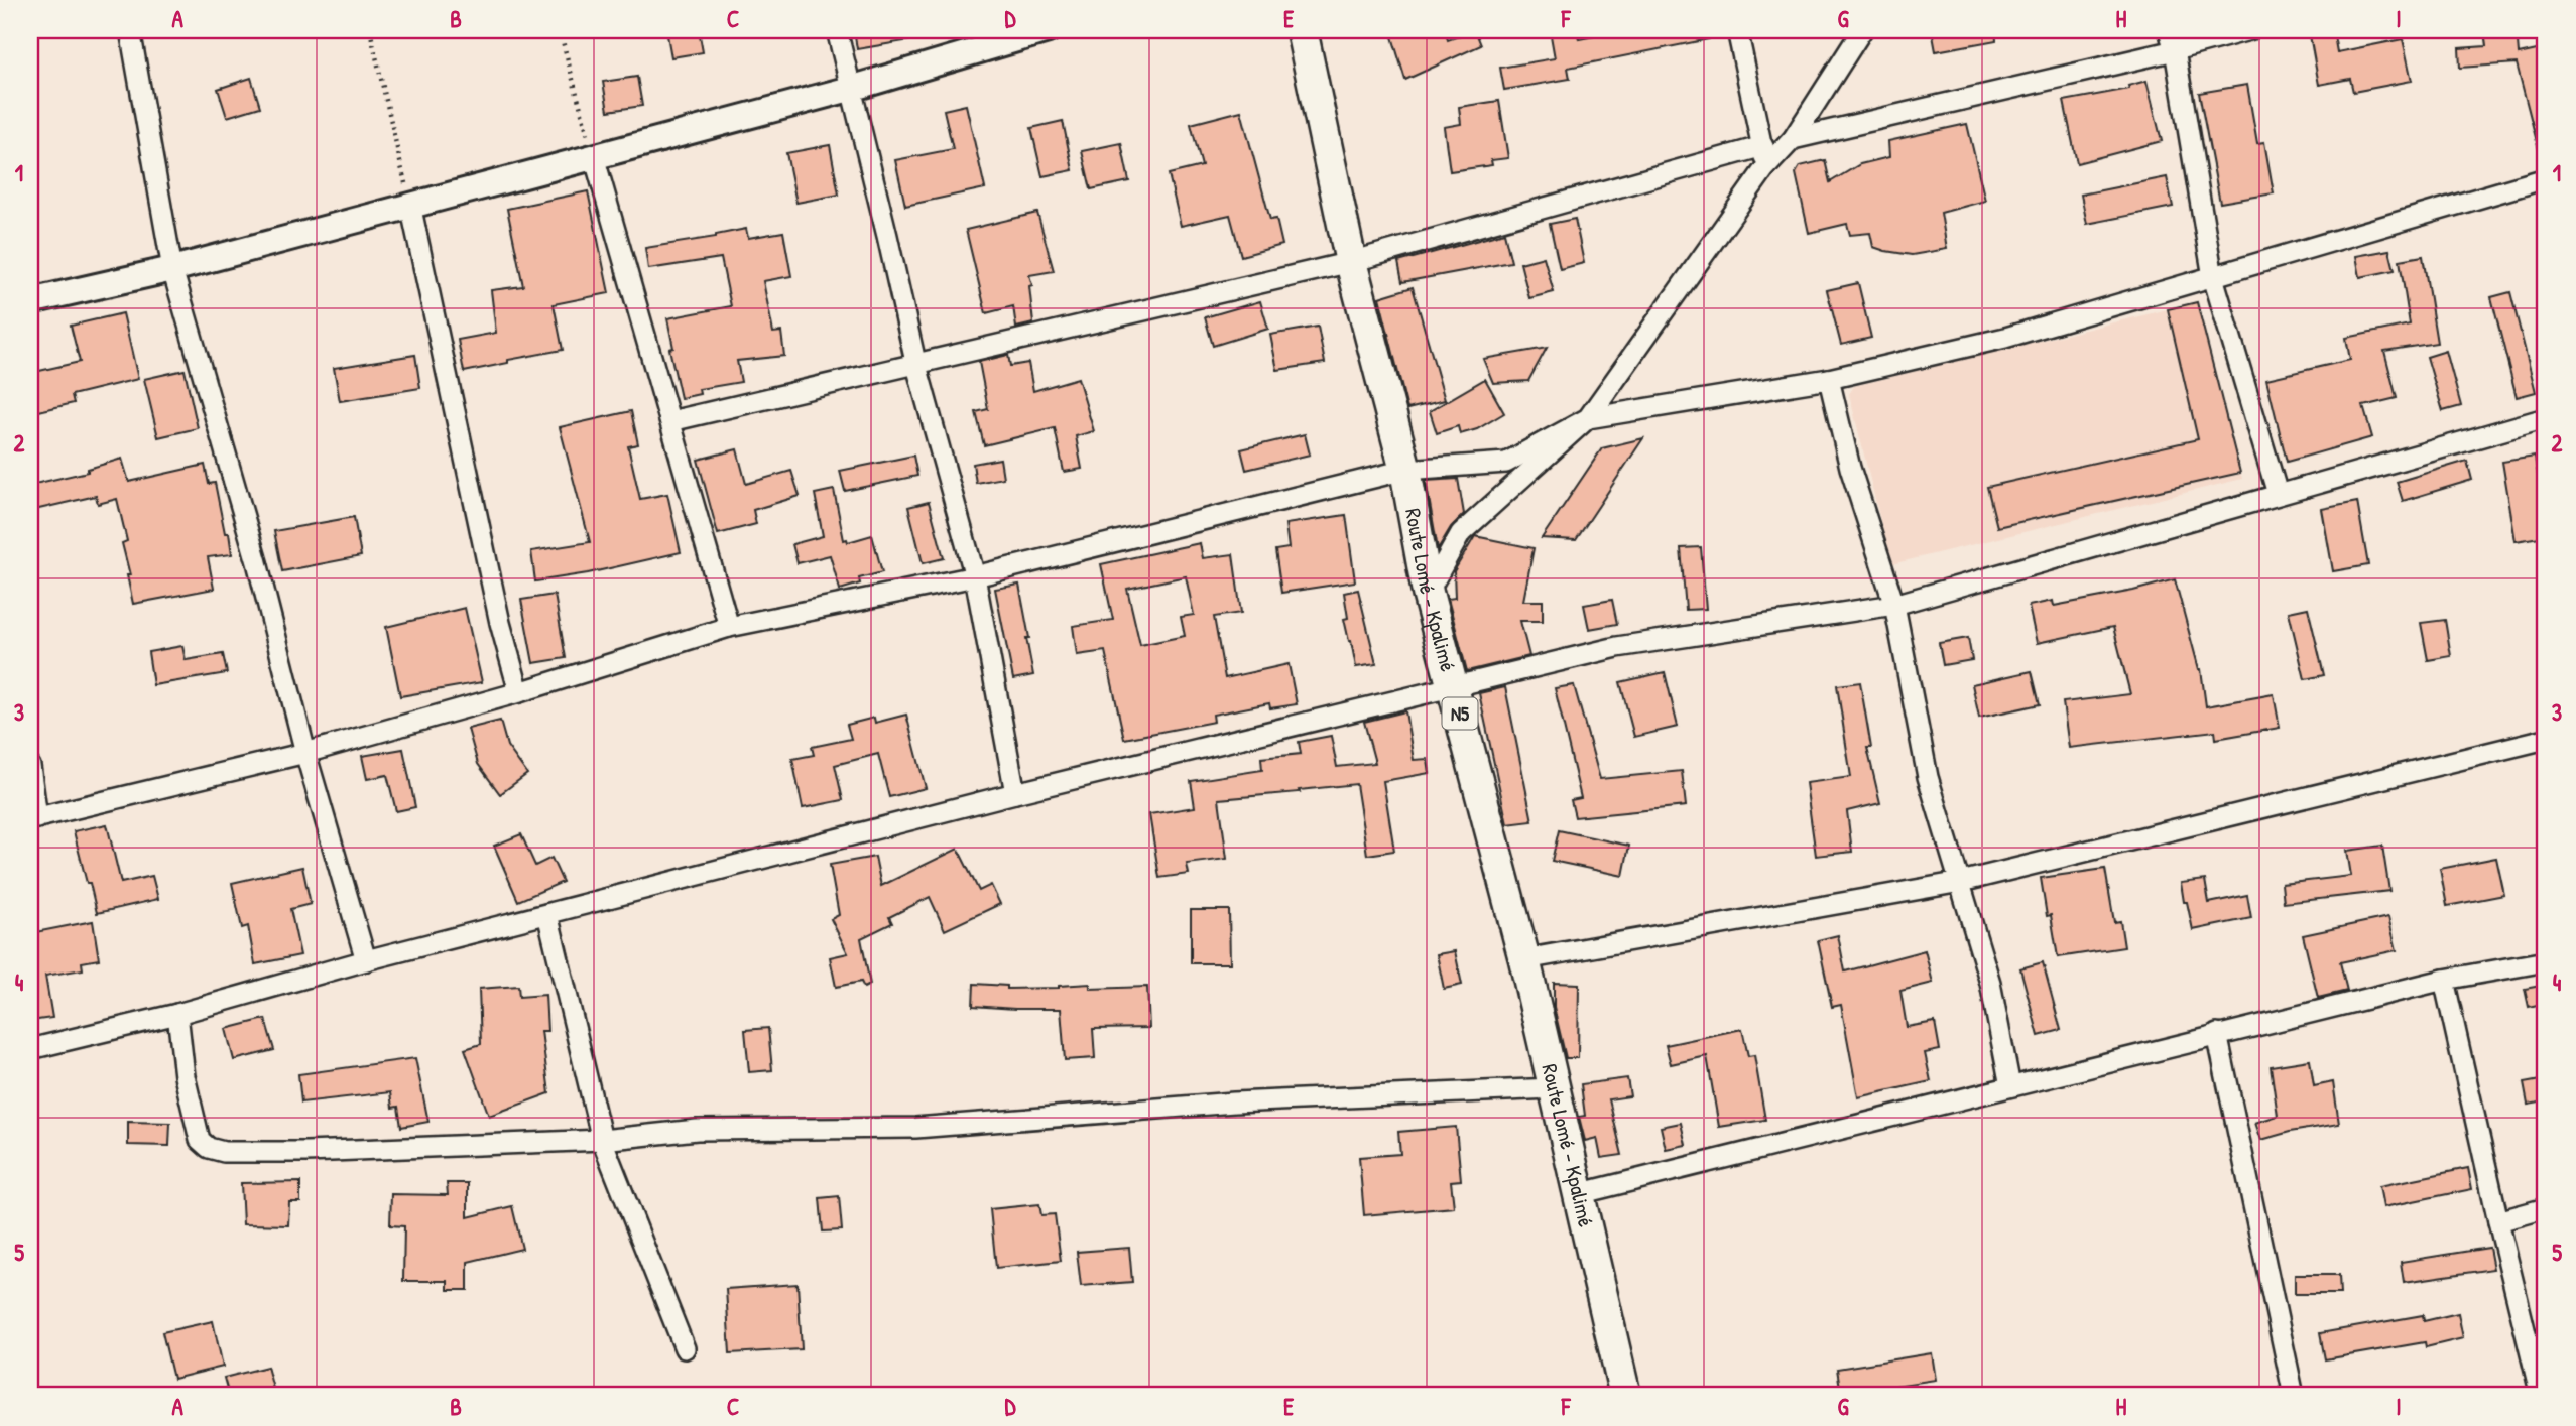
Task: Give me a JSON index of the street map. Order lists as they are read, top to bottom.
{
  "streets": {
    "main road": ["Route Lomé - Kpalimé", "N5"]
  },
  "grid": {
    "columns": [
      "A",
      "B",
      "C",
      "D",
      "E",
      "F",
      "G",
      "H",
      "I"
    ],
    "rows": [
      "1",
      "2",
      "3",
      "4",
      "5"
    ]
  }
}
